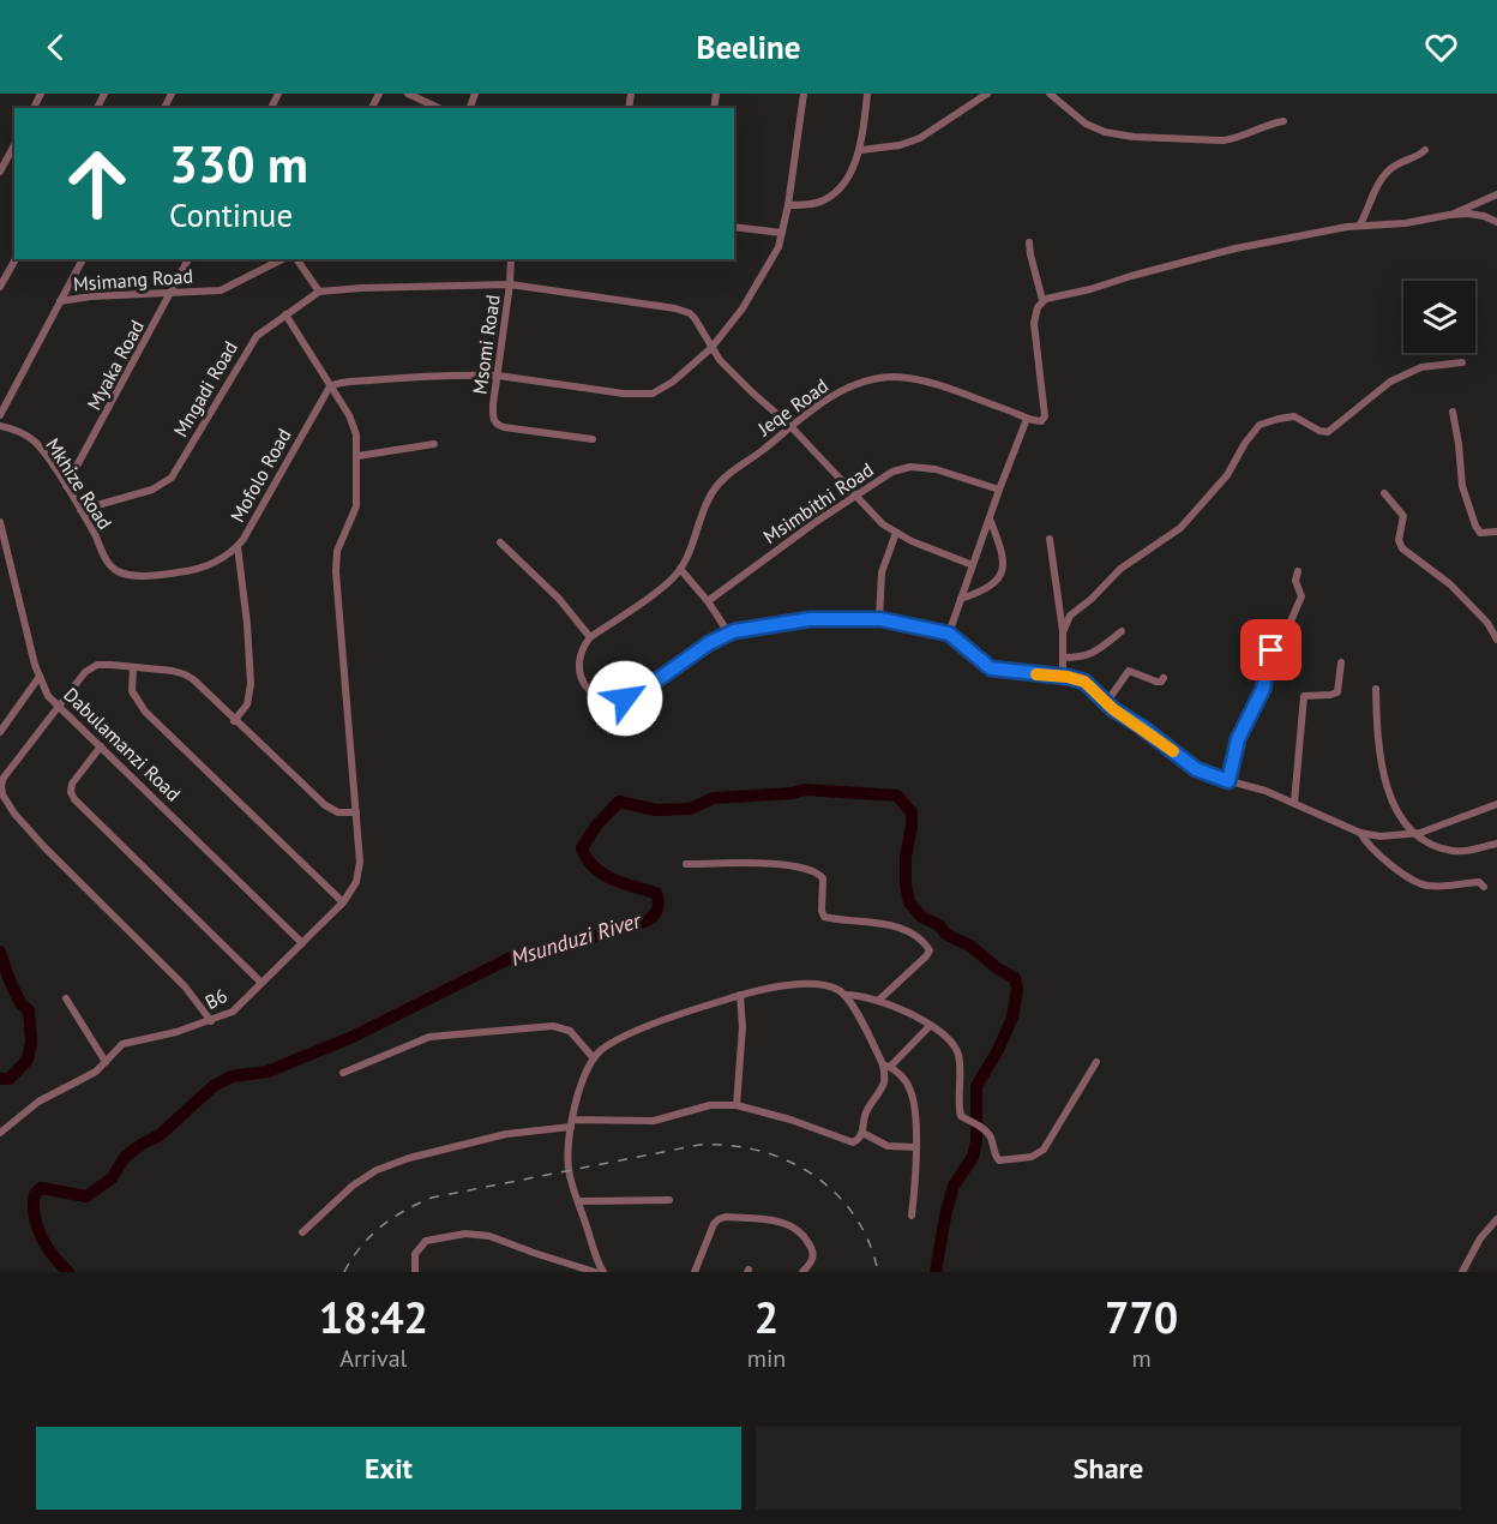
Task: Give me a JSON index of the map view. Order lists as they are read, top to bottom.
{
  "streets": {
    "street": [
      "Msimang Road",
      "Msomi Road",
      "Myaka Road",
      "Mngadi Road",
      "Jeqe Road",
      "Mofolo Road",
      "Mkhize Road",
      "Msimbithi Road",
      "Dabulamanzi Road",
      "B6"
    ]
  },
  "crossings": [
    ["Msimang Road", "Myaka Road"],
    ["Myaka Road", "Mkhize Road"],
    ["Mngadi Road", "Mkhize Road"],
    ["Mngadi Road", "B6"],
    ["Mofolo Road", "Mkhize Road"],
    ["Mofolo Road", "B6"],
    ["Dabulamanzi Road", "B6"]
  ],
  "water": ["Msunduzi River"],
  "page": {
    "header": "Beeline",
    "turn": ["330 m", "Continue"],
    "eta": [
      "18:42",
      "Arrival",
      "2",
      "min",
      "770",
      "m"
    ],
    "buttons": ["Exit", "Share"]
  }
}
